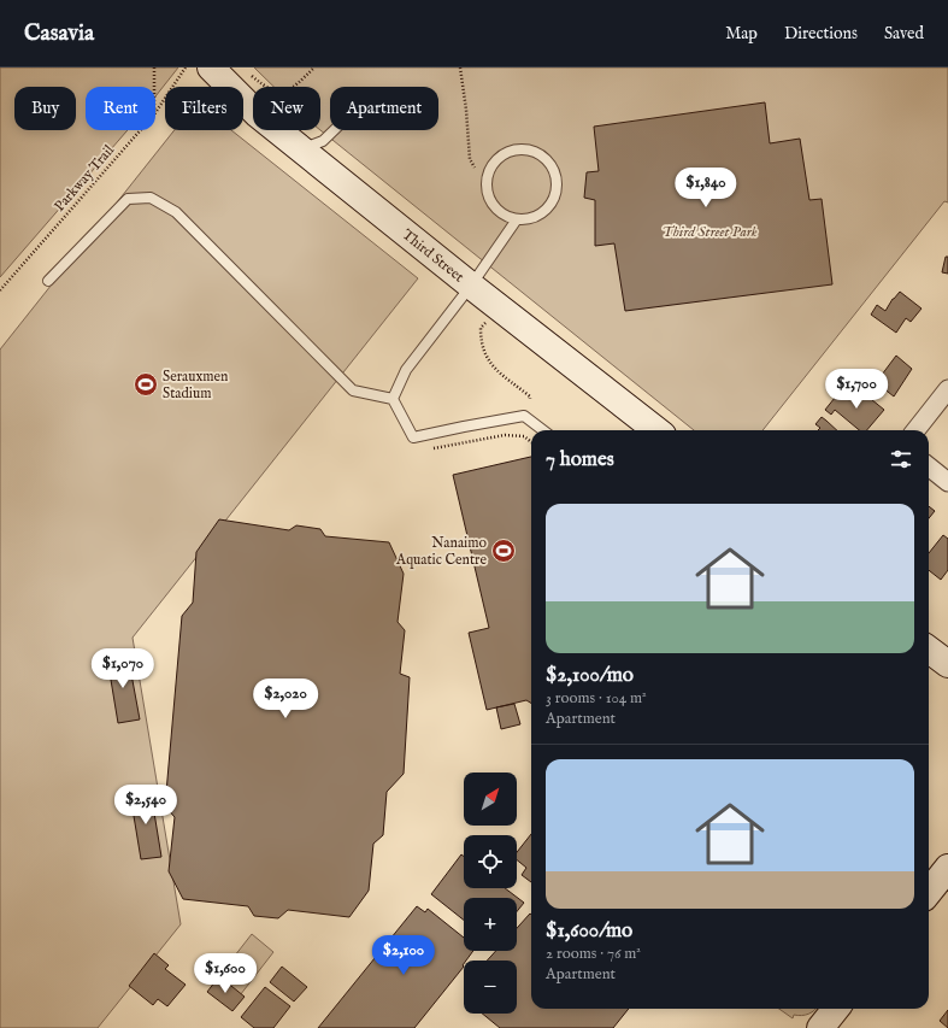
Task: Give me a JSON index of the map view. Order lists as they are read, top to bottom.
{
  "streets": {
    "main road": ["Third Street"],
    "path": ["Parkway Trail"]
  },
  "parks": ["Third Street Park"],
  "places": {
    "sports": ["Serauxmen Stadium", "Nanaimo Aquatic Centre"]
  },
  "north": "top right",
  "page": {
    "header": "Casavia",
    "nav": ["Map", "Directions", "Saved"],
    "chip": [
      "Buy",
      "Rent",
      "Filters",
      "New",
      "Apartment"
    ],
    "price": [
      "$1,840",
      "$1,700",
      "$1,070",
      "$2,020",
      "$2,540",
      "$2,100",
      "$1,600"
    ],
    "heading": "7 homes",
    "list": [
      {
        "name": "$2,100/mo",
        "note": "3 rooms · 104 m² · Apartment"
      },
      {
        "name": "$1,600/mo",
        "note": "2 rooms · 76 m² · Apartment"
      }
    ],
    "map_buttons": ["+", "−"]
  }
}
